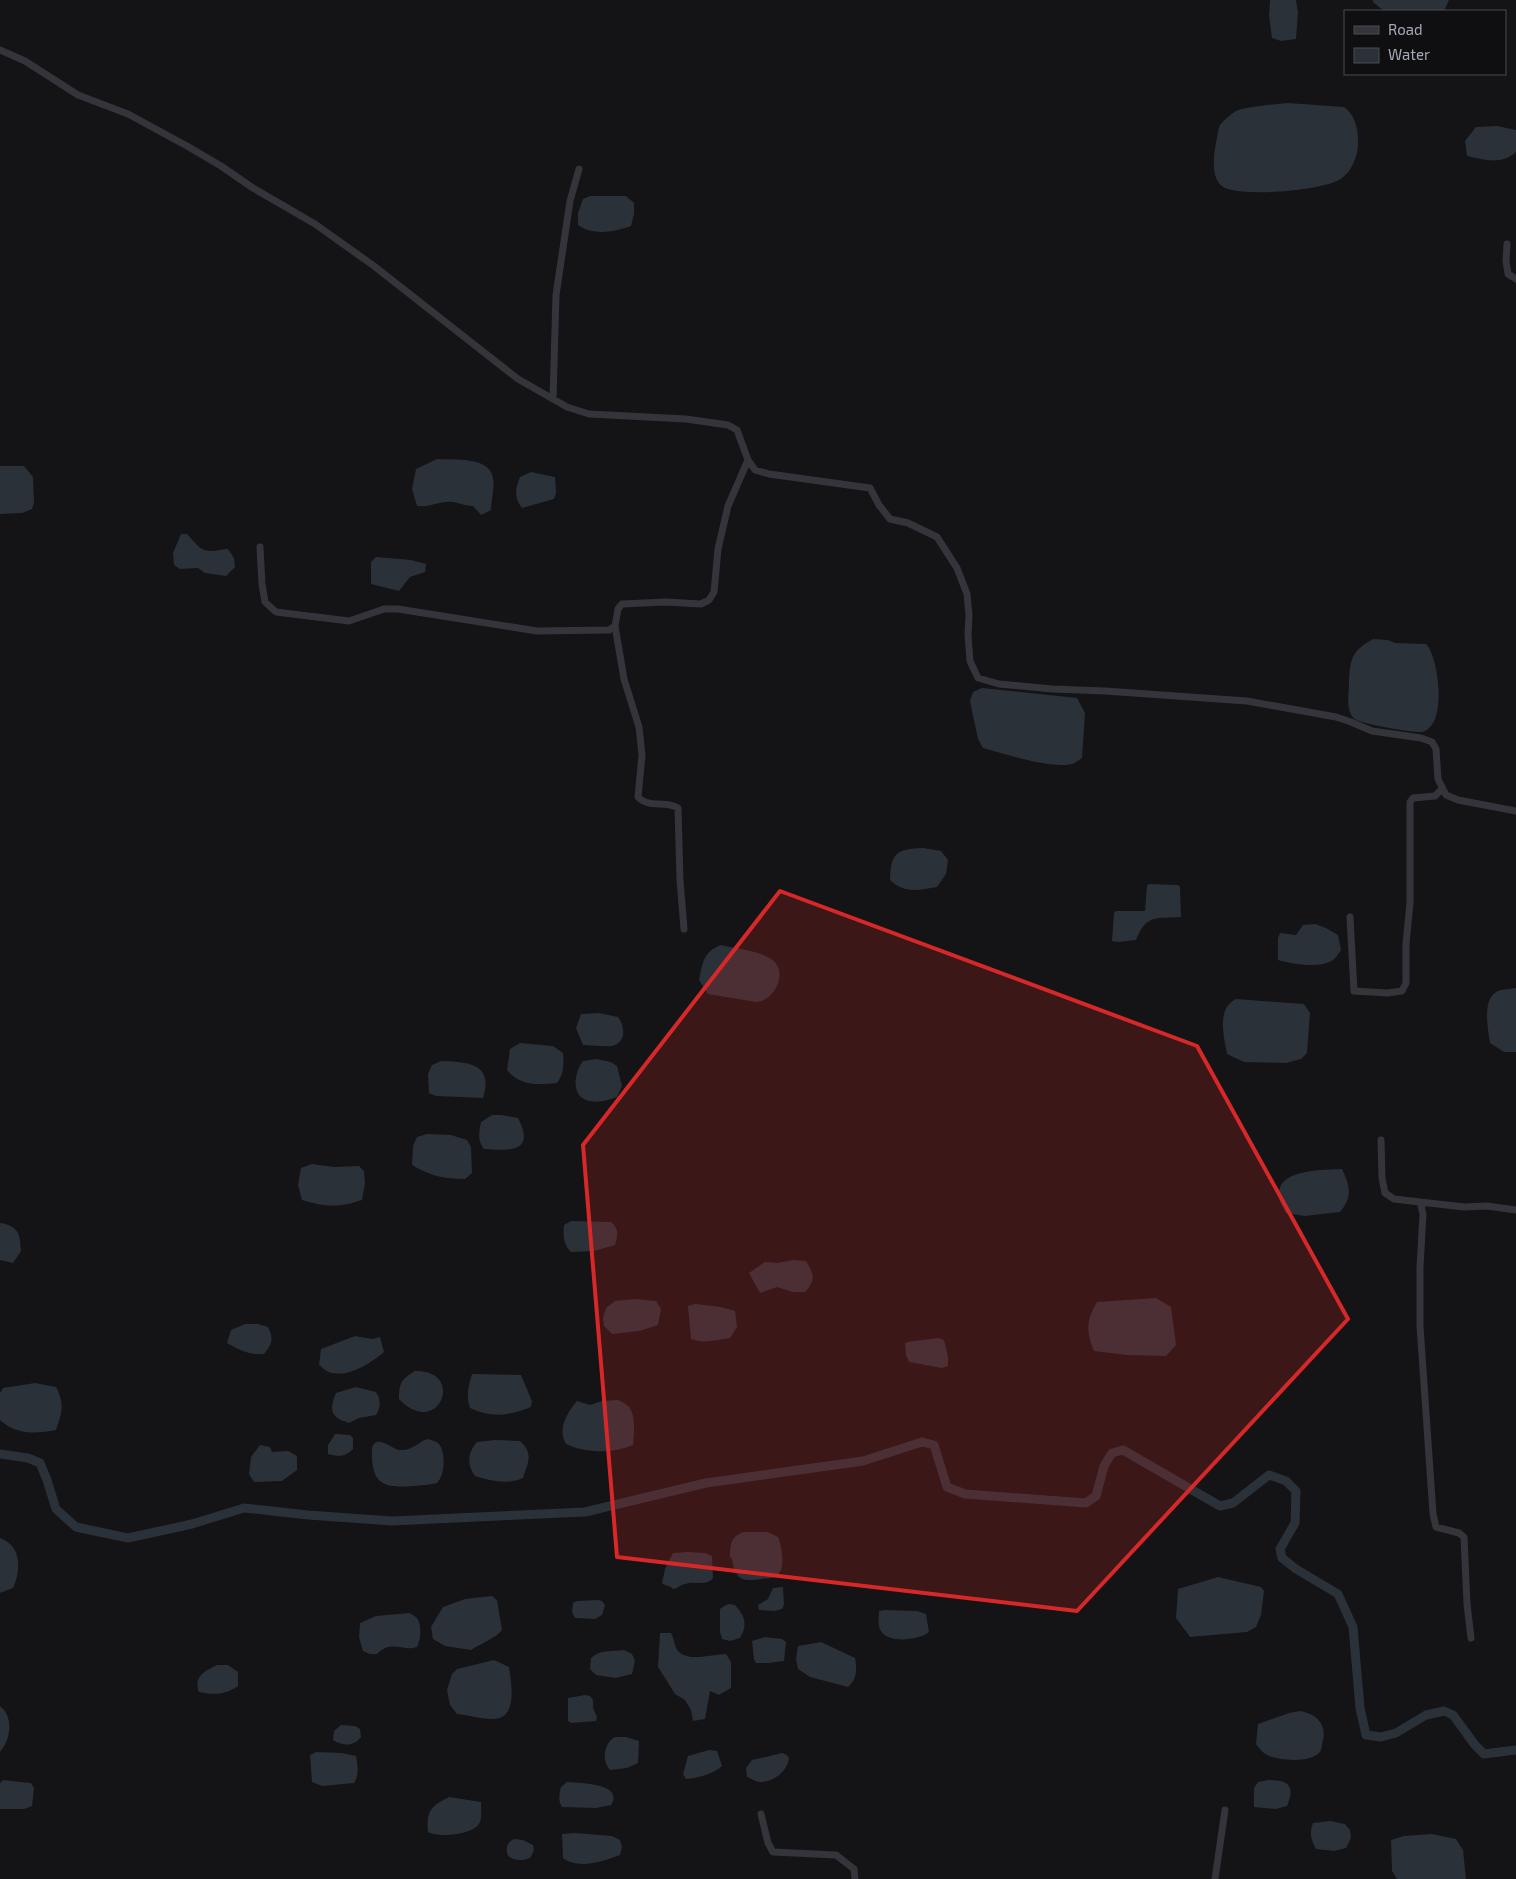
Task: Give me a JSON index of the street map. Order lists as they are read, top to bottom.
{
  "legend": ["Road", "Water"]
}
